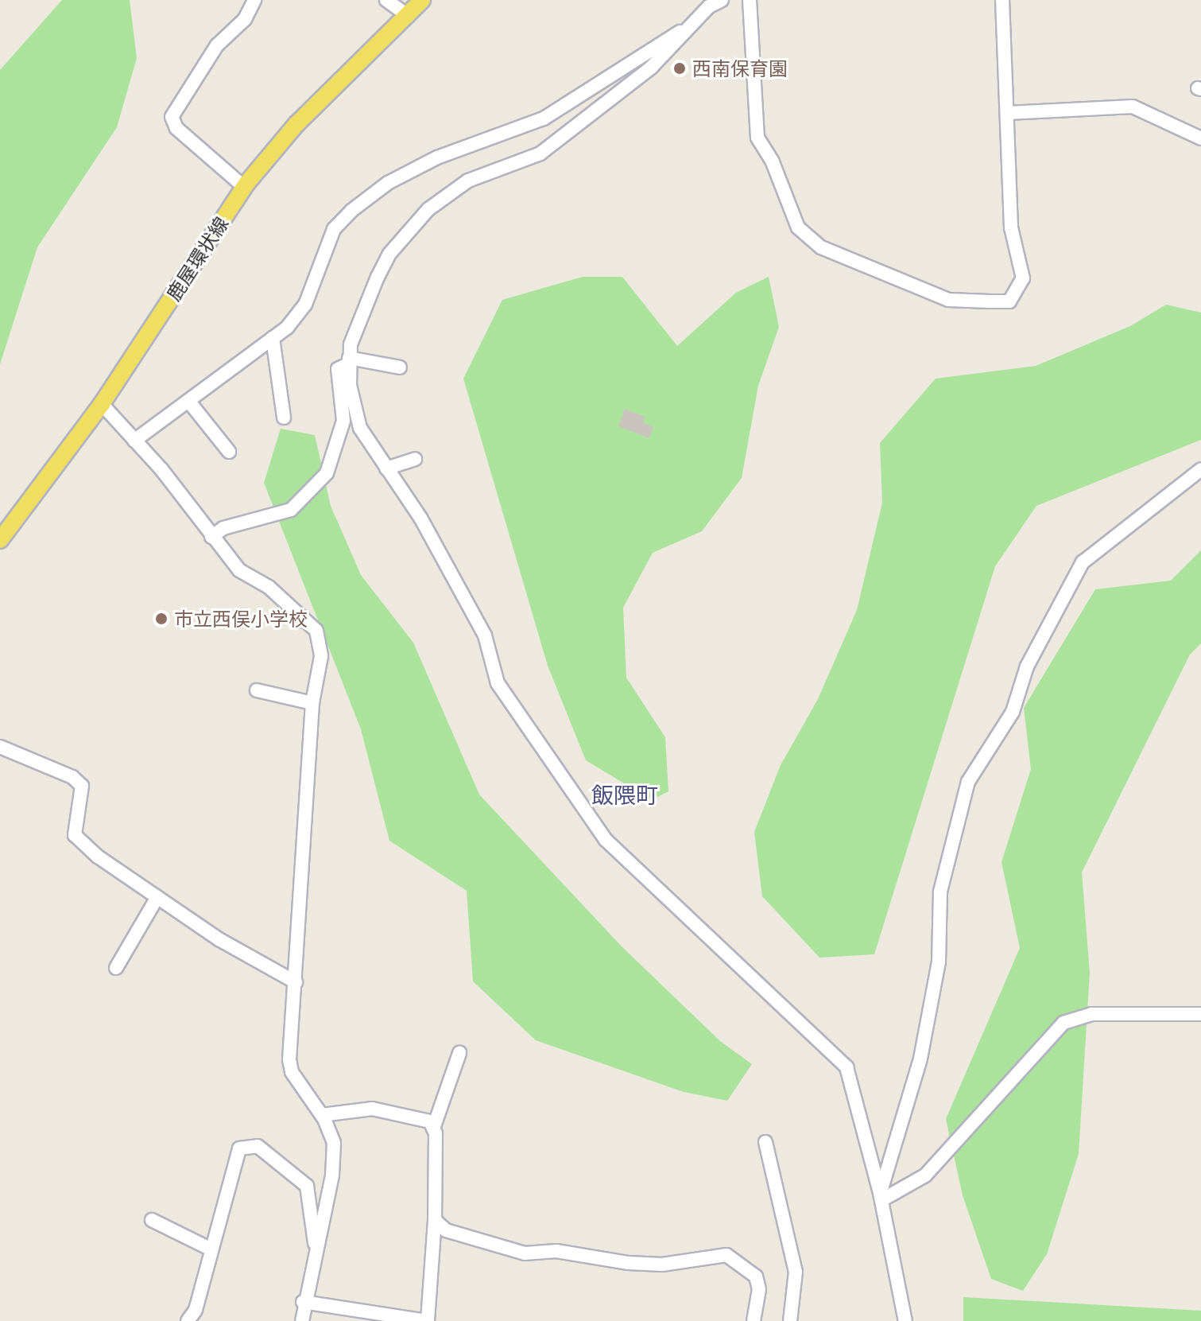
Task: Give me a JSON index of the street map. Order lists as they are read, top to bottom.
{
  "streets": {
    "main road": ["鹿屋環状線"]
  },
  "districts": ["飯隈町"],
  "places": ["西南保育園", "市立西俣小学校"]
}
